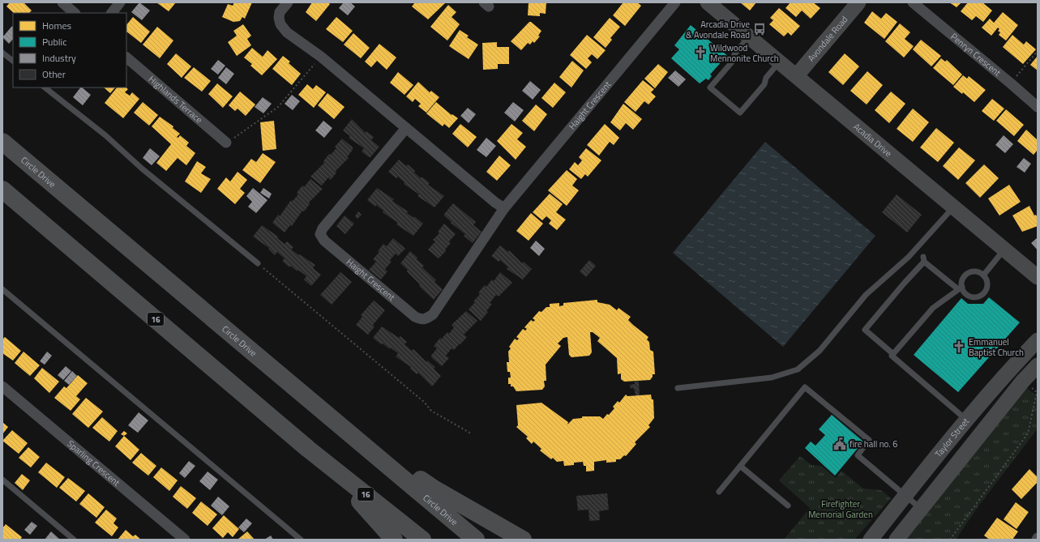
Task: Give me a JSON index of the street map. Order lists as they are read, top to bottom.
{
  "streets": {
    "highway": ["Circle Drive", "16"],
    "street": [
      "Avondale Road",
      "Penryn Crescent",
      "Highlands Terrace",
      "Haight Crescent",
      "Acadia Drive",
      "Taylor Street",
      "Sparling Crescent"
    ]
  },
  "crossings": [
    ["Avondale Road", "Acadia Drive"]
  ],
  "parks": ["Firefighter Memorial Garden"],
  "places": {
    "bus stop": ["Arcadia Drive & Avondale Road"],
    "church": ["Wildwood Mennonite Church", "Emmanuel Baptist Church"],
    "public building": ["fire hall no. 6"]
  },
  "legend": [
    "Homes",
    "Public",
    "Industry",
    "Other"
  ]
}
